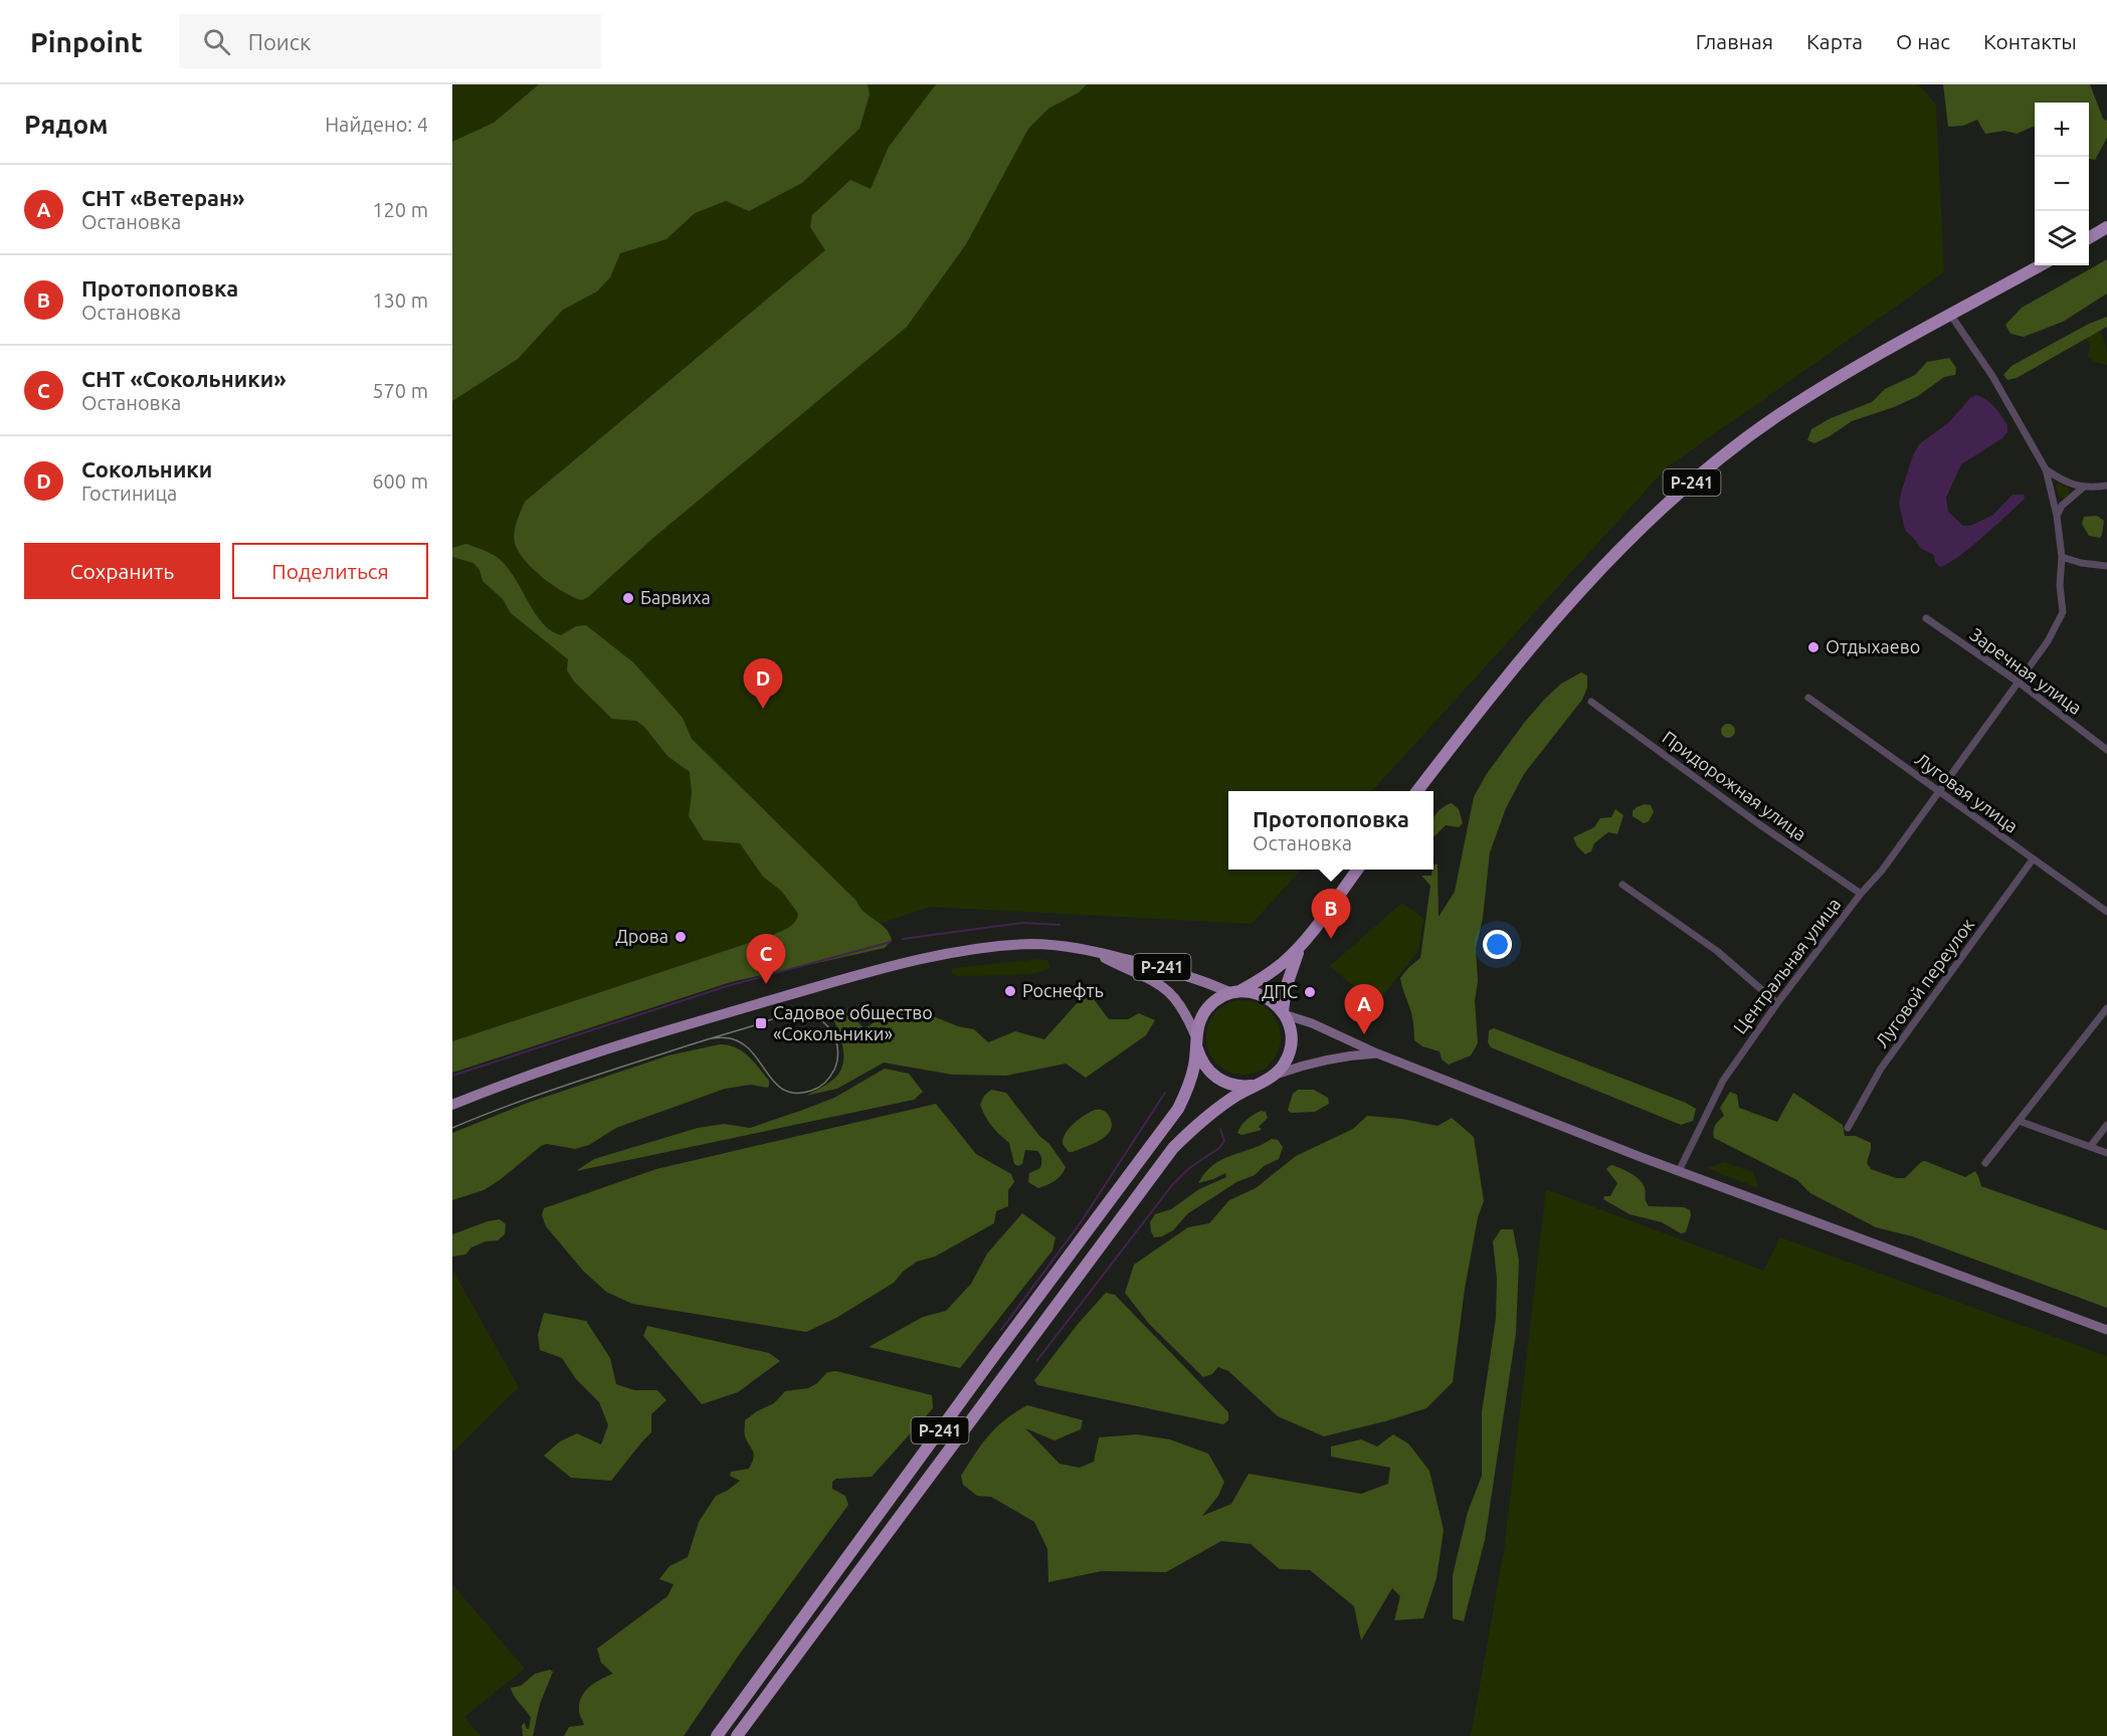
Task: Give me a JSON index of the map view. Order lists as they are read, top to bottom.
{
  "streets": {
    "highway": ["Р-241"],
    "street": [
      "Заречная улица",
      "Придорожная улица",
      "Луговая улица",
      "Центральная улица",
      "Луговой переулок"
    ]
  },
  "crossings": [
    ["Р-241", "Центральная улица"],
    ["Заречная улица", "Центральная улица"],
    ["Придорожная улица", "Центральная улица"],
    ["Луговая улица", "Центральная улица"],
    ["Луговая улица", "Луговой переулок"]
  ],
  "places": {
    "other": [
      "Барвиха",
      "Отдыхаево",
      "Дрова",
      "Роснефть",
      "ДПС"
    ],
    "transit": ["Садовое общество «Сокольники»"]
  },
  "page": {
    "header": "Pinpoint",
    "search": "Поиск",
    "nav": [
      "Главная",
      "Карта",
      "О нас",
      "Контакты"
    ],
    "heading": ["Рядом", "Найдено: 4"],
    "map_buttons": ["+", "−"],
    "list": [
      {
        "mark": "A",
        "name": "СНТ «Ветеран»",
        "note": "Остановка",
        "value": "120 m"
      },
      {
        "mark": "B",
        "name": "Протопоповка",
        "note": "Остановка",
        "value": "130 m"
      },
      {
        "mark": "C",
        "name": "СНТ «Сокольники»",
        "note": "Остановка",
        "value": "570 m"
      },
      {
        "mark": "D",
        "name": "Сокольники",
        "note": "Гостиница",
        "value": "600 m"
      }
    ],
    "buttons": ["Сохранить", "Поделиться"],
    "pins": [
      "D",
      "B",
      "C",
      "A"
    ],
    "popup": ["Протопоповка", "Остановка"]
  }
}
